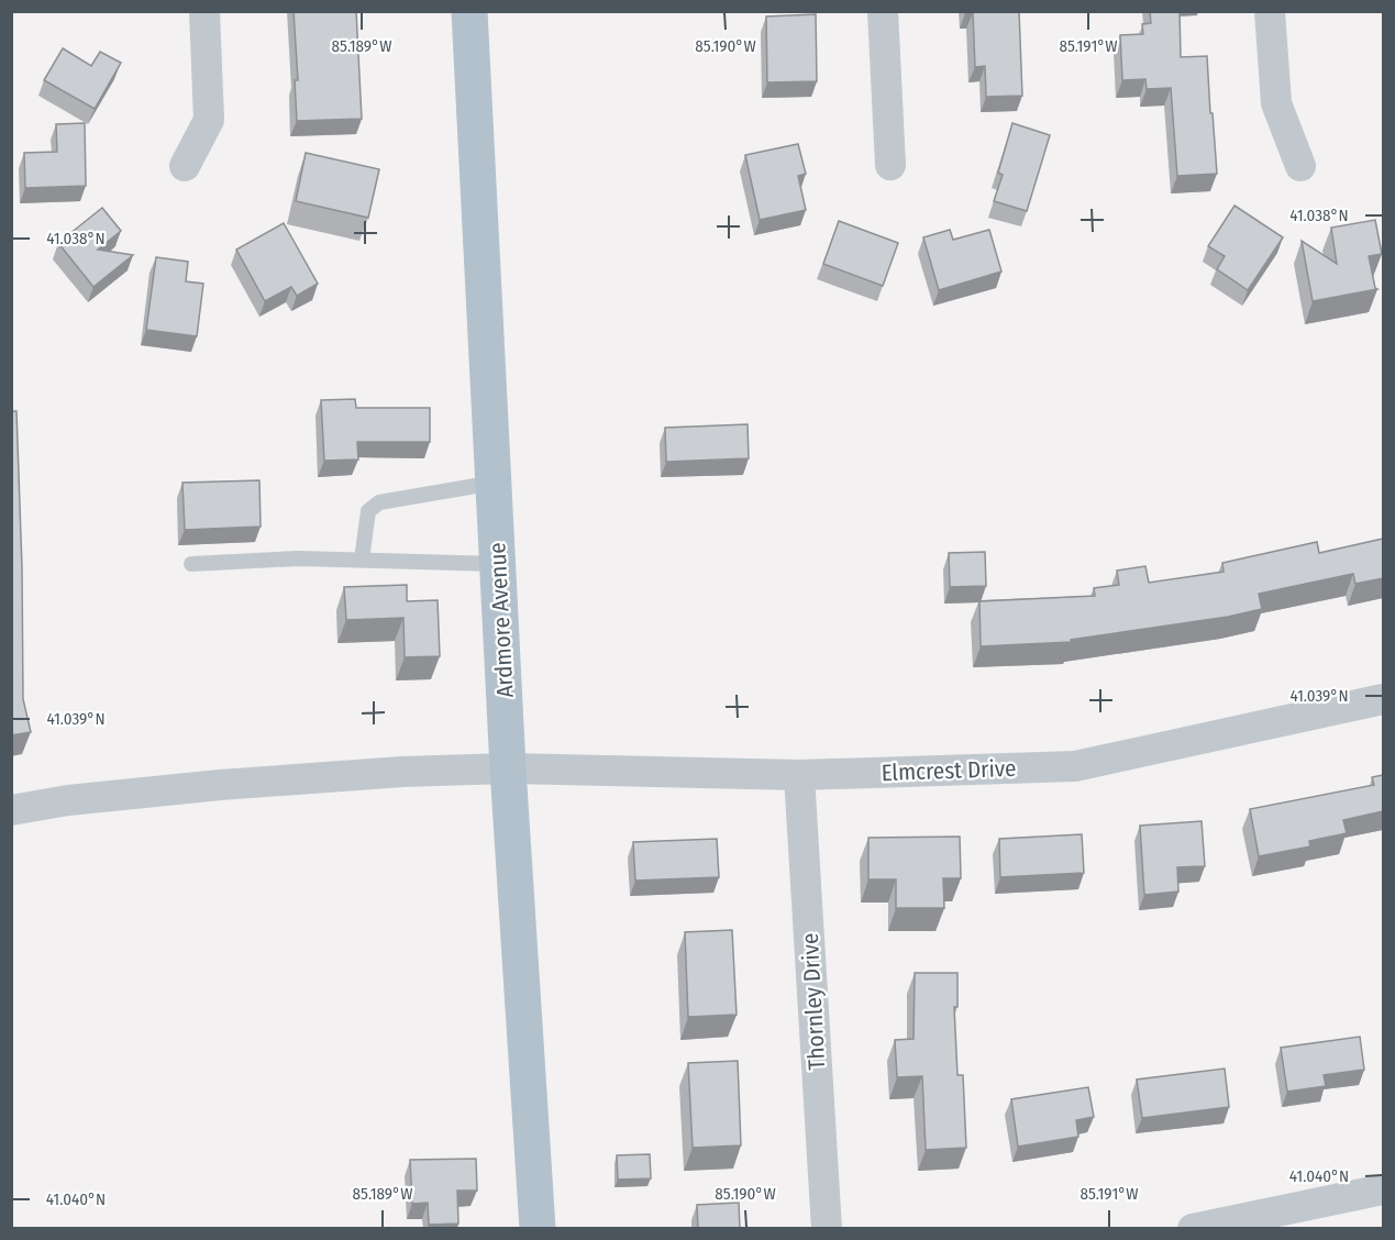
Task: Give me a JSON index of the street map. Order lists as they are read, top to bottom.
{
  "streets": {
    "main road": ["Ardmore Avenue"],
    "street": ["Elmcrest Drive", "Thornley Drive"]
  },
  "crossings": [
    ["Ardmore Avenue", "Elmcrest Drive"],
    ["Elmcrest Drive", "Thornley Drive"]
  ],
  "coordinates": [
    "85.189°W",
    "85.190°W",
    "85.191°W",
    "41.038°N",
    "41.039°N",
    "41.040°N"
  ]
}
